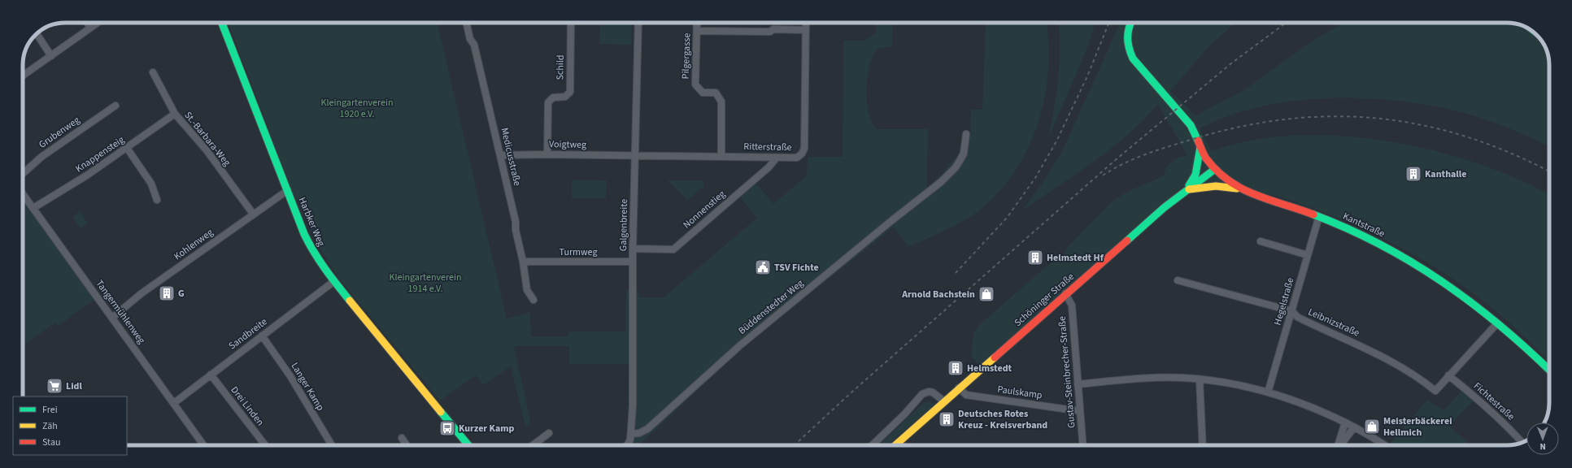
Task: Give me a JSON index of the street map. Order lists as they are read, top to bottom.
{
  "streets": {
    "main road": ["Harbker Weg", "Kantstraße", "Schöninger Straße"],
    "street": [
      "Pilgergasse",
      "Schild",
      "Grubenweg",
      "St.-Barbara-Weg",
      "Voigtweg",
      "Ritterstraße",
      "Knappensteig",
      "Medicusstraße",
      "Nonnenstieg",
      "Galgenbreite",
      "Kohlenweg",
      "Turmweg",
      "Hegelstraße",
      "Büddenstedter Weg",
      "Tangermühlenweg",
      "Leibnizstraße",
      "Sandbreite",
      "Gustav-Steinbrecher-Straße",
      "Langer Kamp",
      "Paulskamp",
      "Fichtestraße",
      "Drei Linden"
    ]
  },
  "crossings": [
    ["Pilgergasse", "Ritterstraße"],
    ["Schild", "Voigtweg"],
    ["St.-Barbara-Weg", "Knappensteig"],
    ["St.-Barbara-Weg", "Kohlenweg"],
    ["Voigtweg", "Ritterstraße"],
    ["Voigtweg", "Medicusstraße"],
    ["Voigtweg", "Galgenbreite"],
    ["Ritterstraße", "Nonnenstieg"],
    ["Ritterstraße", "Galgenbreite"],
    ["Knappensteig", "Tangermühlenweg"],
    ["Medicusstraße", "Turmweg"],
    ["Nonnenstieg", "Galgenbreite"],
    ["Harbker Weg", "Kohlenweg"],
    ["Harbker Weg", "Sandbreite"],
    ["Galgenbreite", "Turmweg"],
    ["Galgenbreite", "Büddenstedter Weg"],
    ["Kantstraße", "Schöninger Straße"],
    ["Kantstraße", "Hegelstraße"],
    ["Kohlenweg", "Tangermühlenweg"],
    ["Schöninger Straße", "Gustav-Steinbrecher-Straße"],
    ["Schöninger Straße", "Paulskamp"],
    ["Hegelstraße", "Leibnizstraße"],
    ["Tangermühlenweg", "Sandbreite"],
    ["Leibnizstraße", "Fichtestraße"],
    ["Sandbreite", "Langer Kamp"],
    ["Sandbreite", "Drei Linden"],
    ["Gustav-Steinbrecher-Straße", "Paulskamp"]
  ],
  "parks": ["Kleingartenverein 1920 e.V.", "Kleingartenverein 1914 e.V."],
  "places": {
    "building": [
      "Kanthalle",
      "Helmstedt Hf",
      "G",
      "Helmstedt",
      "Deutsches Rotes Kreuz - Kreisverband"
    ],
    "public building": ["TSV Fichte"],
    "shop": ["Arnold Bachstein", "Meisterbäckerei Hellmich"],
    "supermarket": ["Lidl"],
    "bus stop": ["Kurzer Kamp"]
  },
  "legend": ["Frei", "Zäh", "Stau"],
  "north": "bottom"
}
